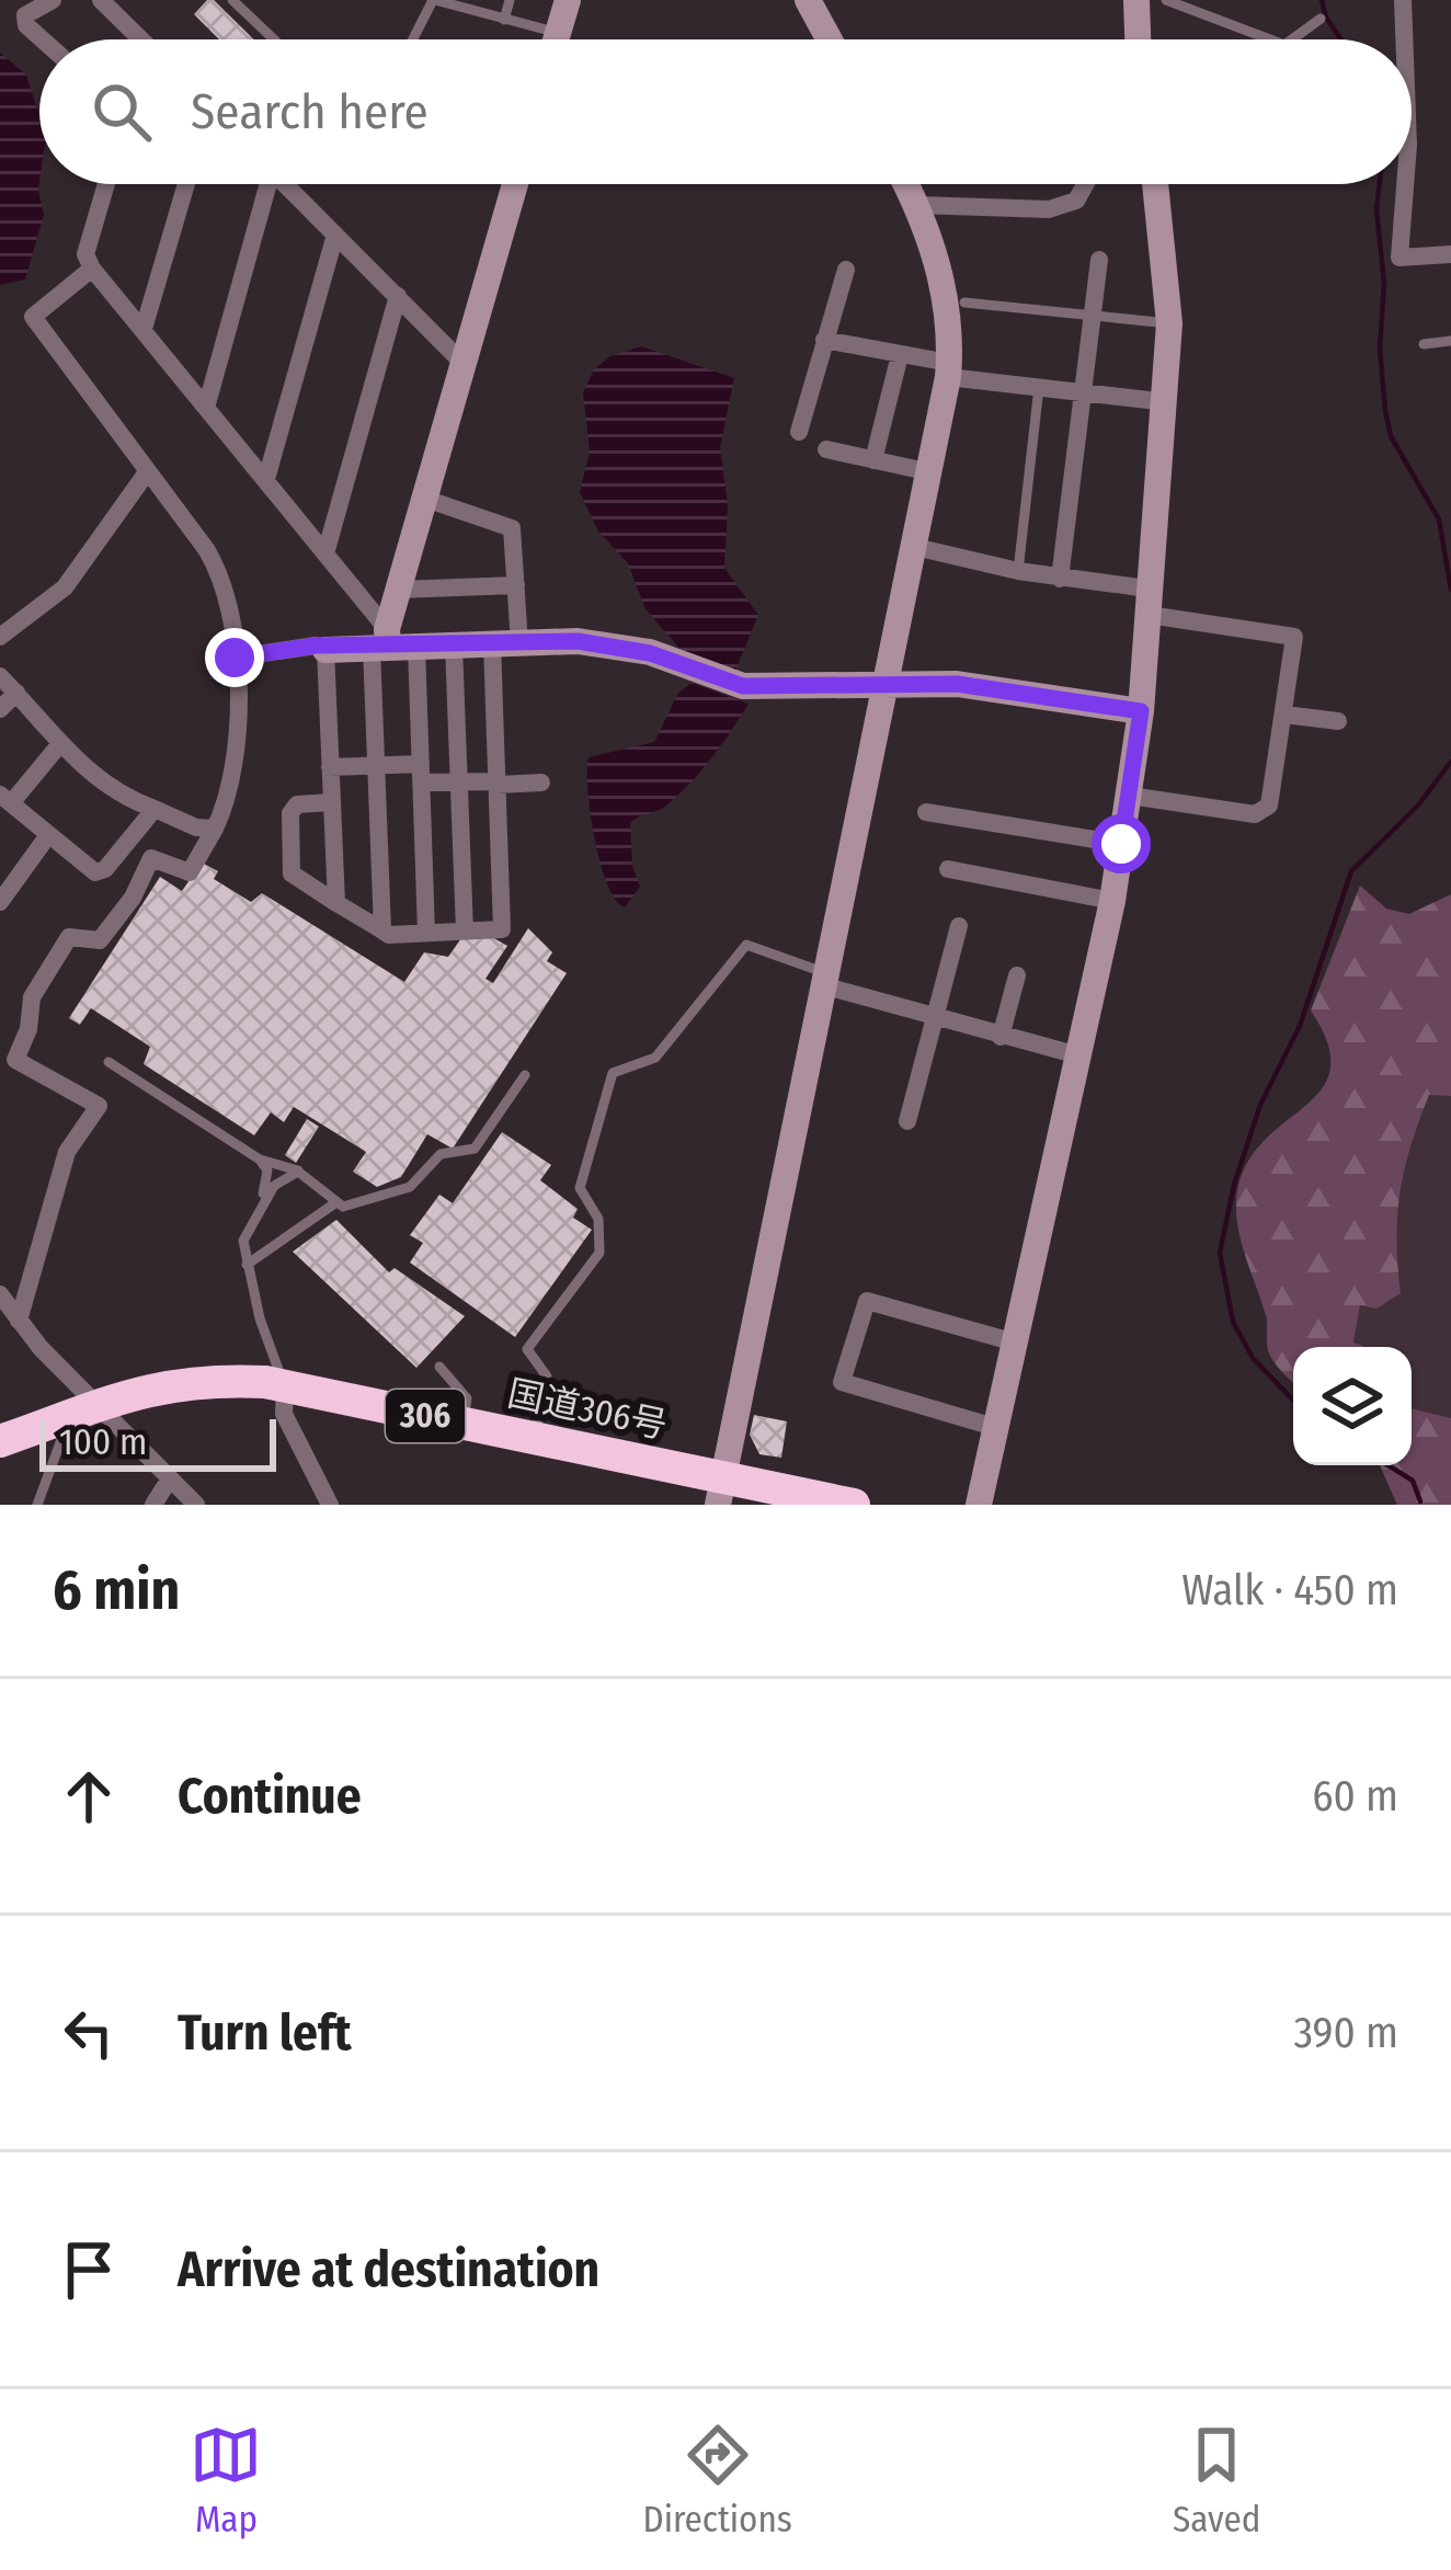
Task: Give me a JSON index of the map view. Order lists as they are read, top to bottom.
{
  "streets": {
    "highway": ["国道306号", "306"]
  },
  "scale_bar": "100 m",
  "page": {
    "search": "Search here",
    "scale": "100 m",
    "heading": ["6 min", "Walk · 450 m"],
    "list": [
      ["Continue", "60 m"],
      ["Turn left", "390 m"],
      "Arrive at destination"
    ],
    "nav": ["Map", "Directions", "Saved"]
  }
}
